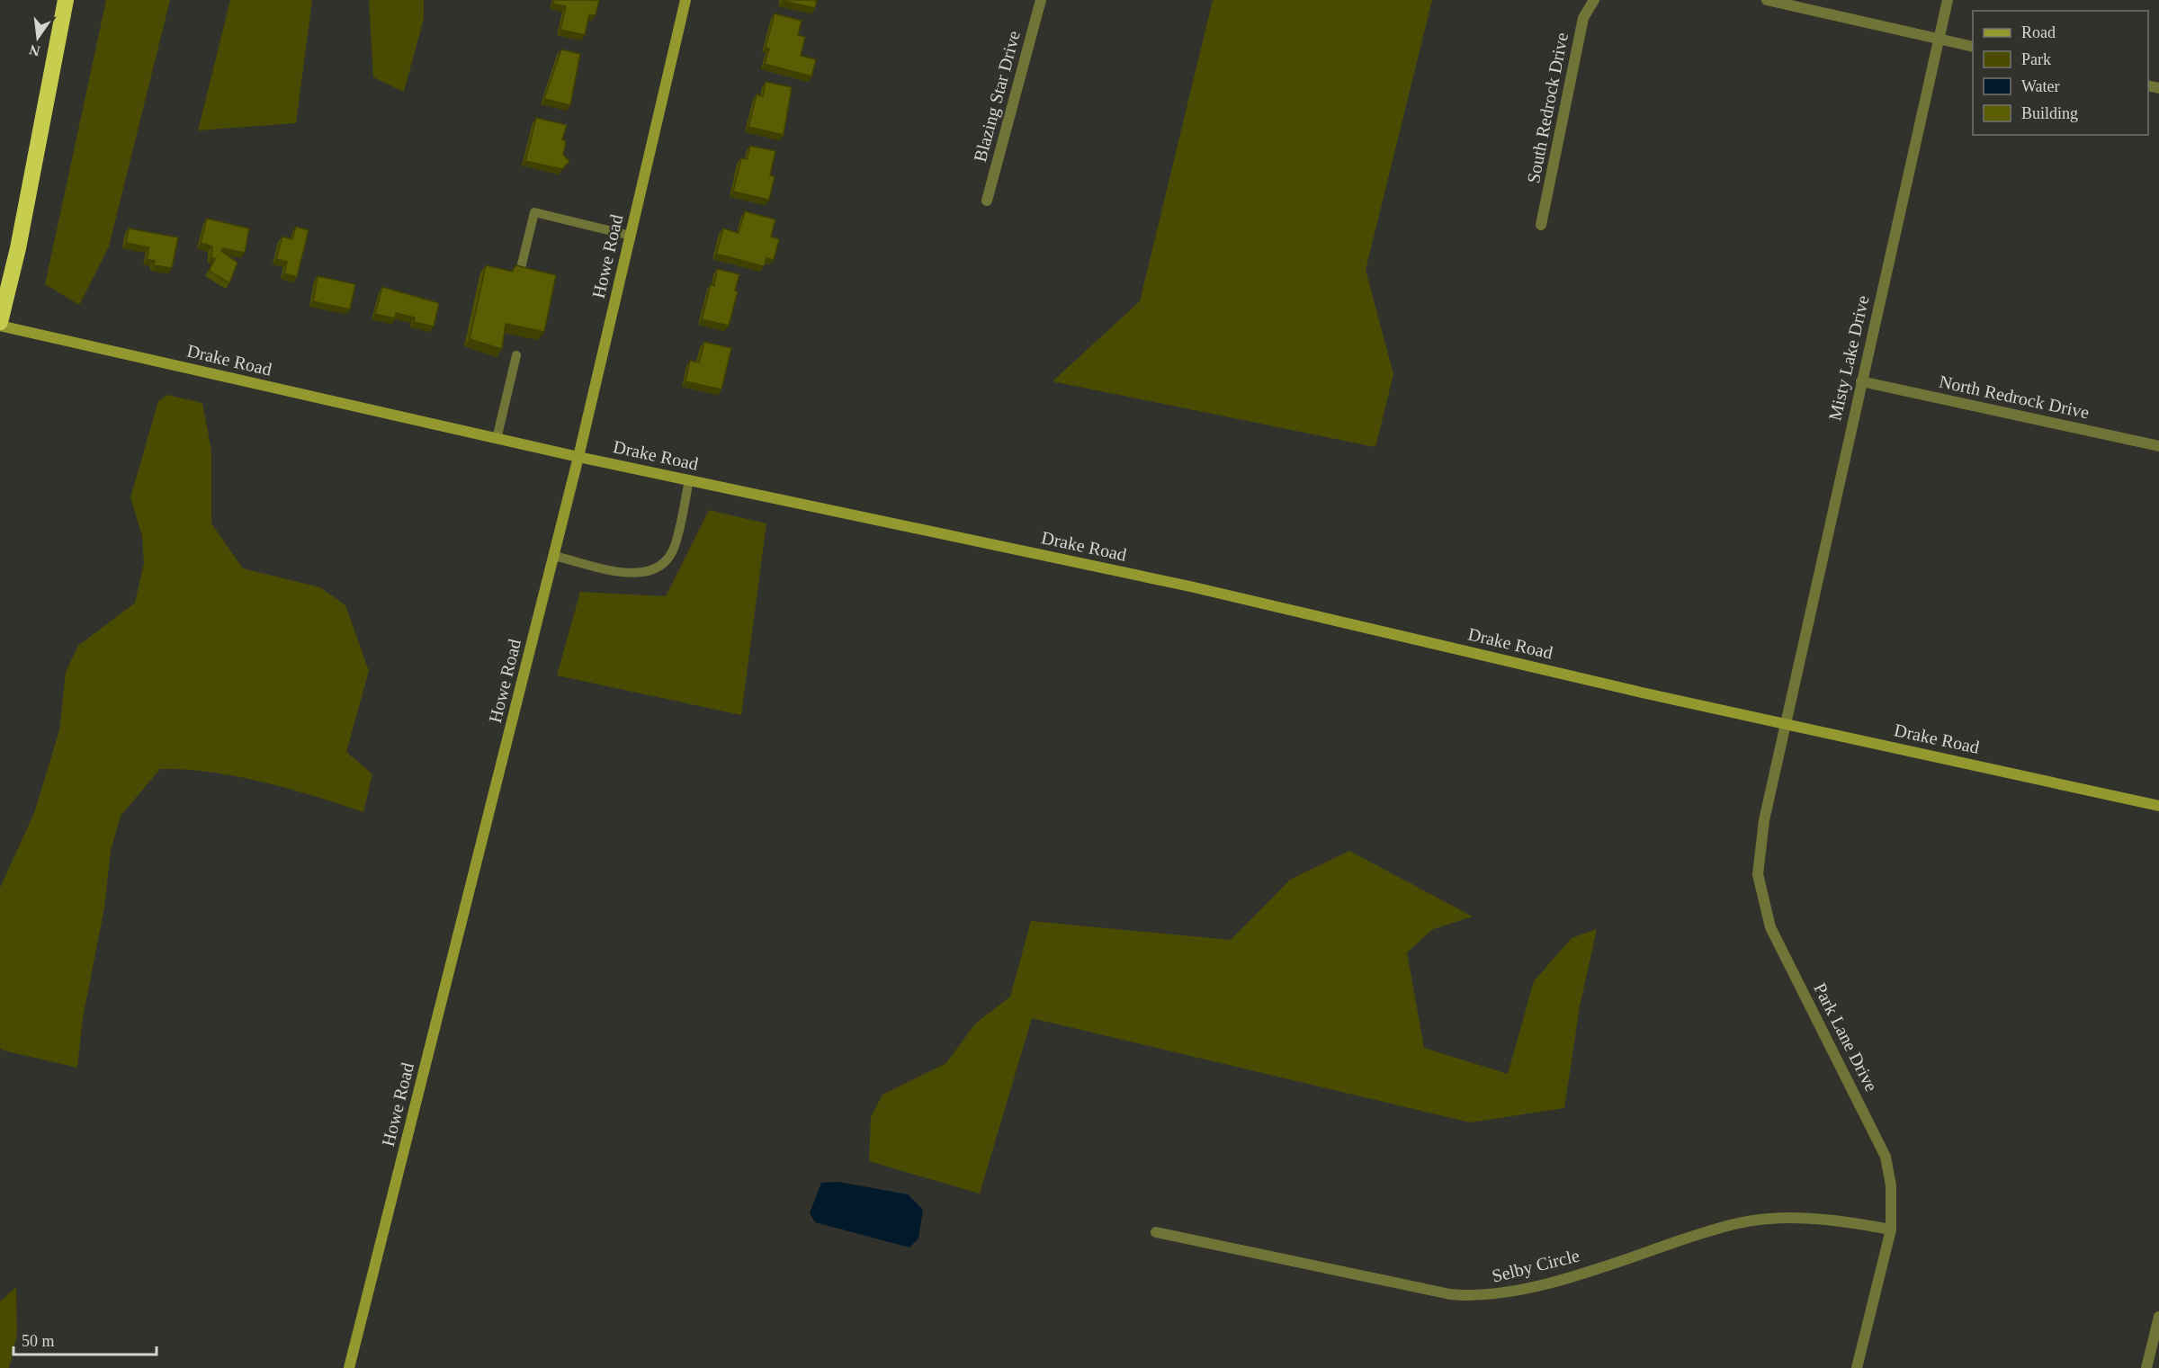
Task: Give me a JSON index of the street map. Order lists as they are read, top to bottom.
{
  "streets": {
    "street": [
      "Blazing Star Drive",
      "South Redrock Drive",
      "Howe Road",
      "Misty Lake Drive",
      "Drake Road",
      "North Redrock Drive",
      "Park Lane Drive",
      "Selby Circle"
    ]
  },
  "crossings": [
    ["Howe Road", "Drake Road"],
    ["Misty Lake Drive", "Drake Road"],
    ["Misty Lake Drive", "North Redrock Drive"],
    ["Misty Lake Drive", "Park Lane Drive"],
    ["Drake Road", "Park Lane Drive"],
    ["Park Lane Drive", "Selby Circle"]
  ],
  "legend": [
    "Road",
    "Park",
    "Water",
    "Building"
  ],
  "scale_bar": "50 m",
  "north": "bottom"
}
